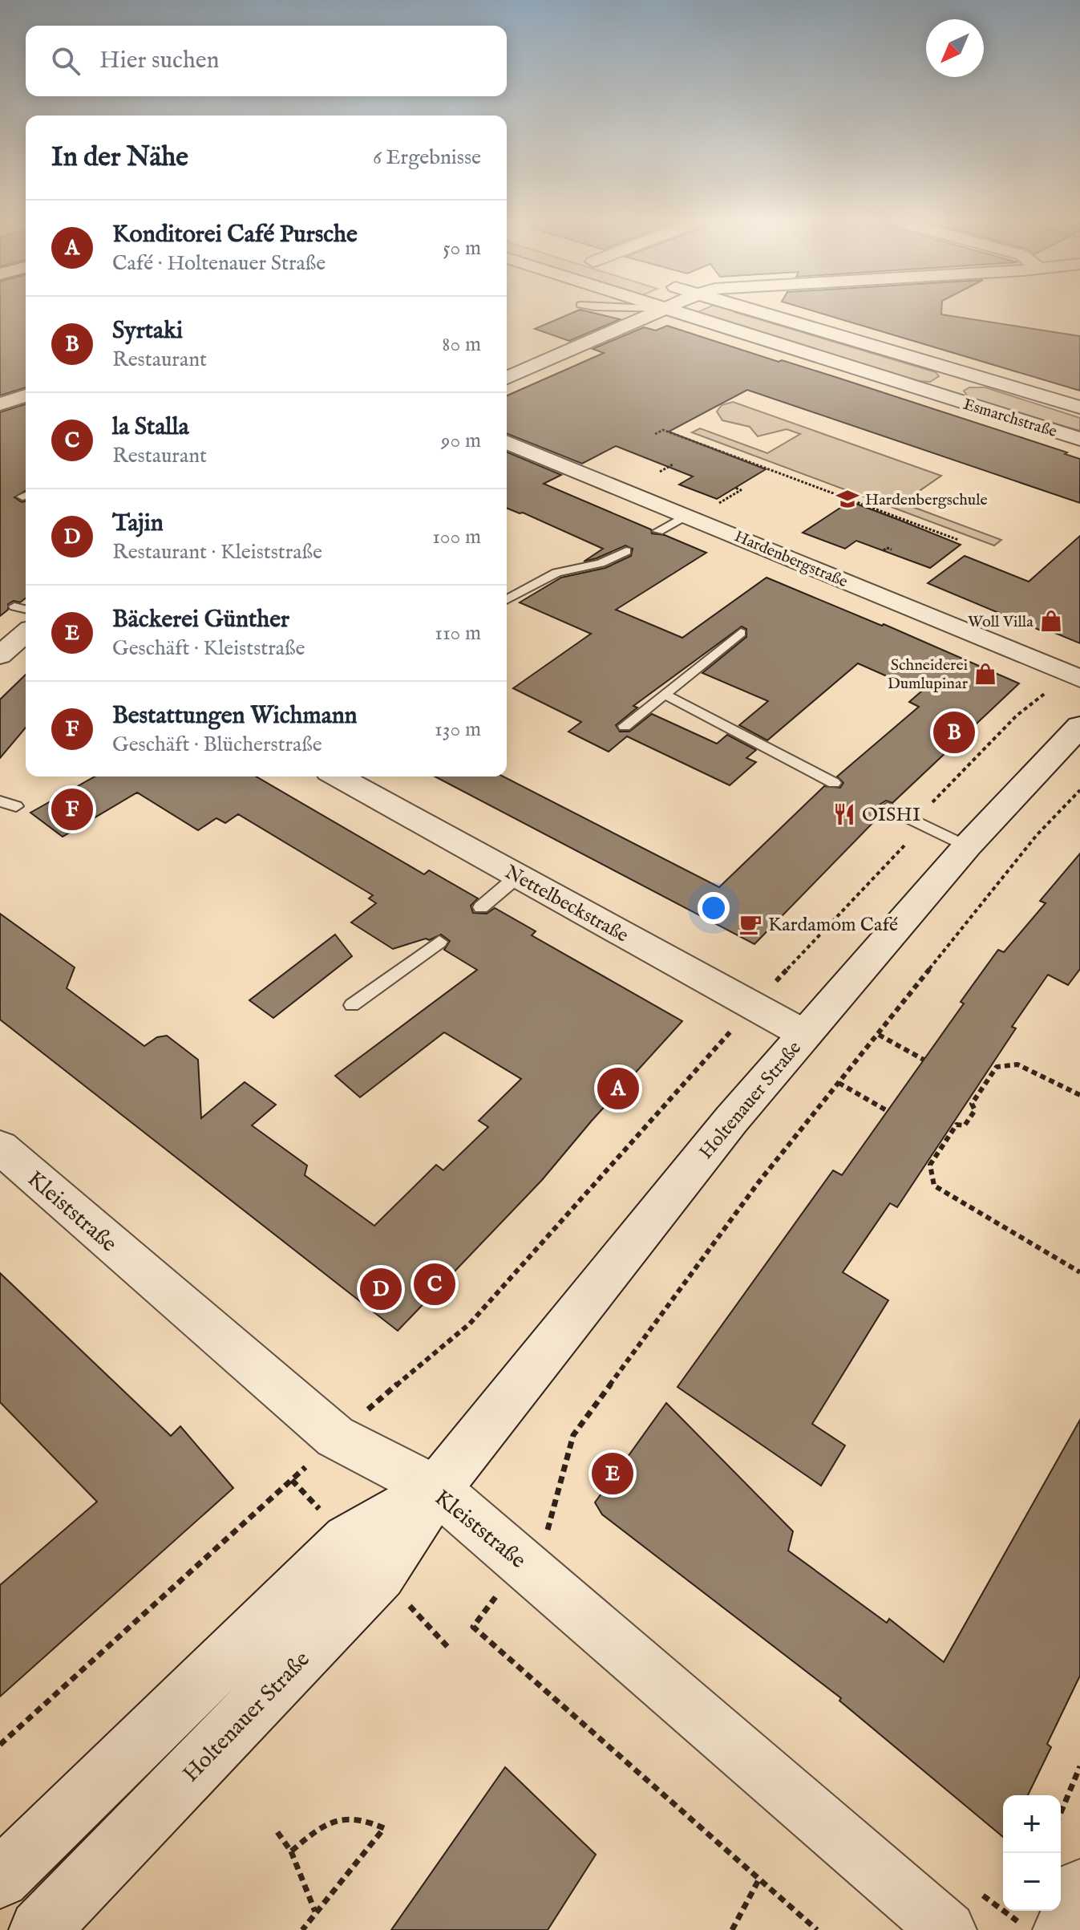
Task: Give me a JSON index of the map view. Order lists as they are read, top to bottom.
{
  "streets": {
    "main road": ["Holtenauer Straße"],
    "street": [
      "Esmarchstraße",
      "Hardenbergstraße",
      "Nettelbeckstraße",
      "Kleiststraße"
    ]
  },
  "crossings": [
    ["Nettelbeckstraße", "Holtenauer Straße"],
    ["Holtenauer Straße", "Kleiststraße"]
  ],
  "places": {
    "school or university": ["Hardenbergschule"],
    "shop": ["Woll Villa", "Schneiderei Dumlupinar"],
    "restaurant": ["OISHI"],
    "cafe": ["Kardamom Café"]
  },
  "north": "bottom left",
  "page": {
    "search": "Hier suchen",
    "heading": ["In der Nähe", "6 Ergebnisse"],
    "list": [
      {
        "mark": "A",
        "name": "Konditorei Café Pursche",
        "note": "Café · Holtenauer Straße",
        "value": "50 m"
      },
      {
        "mark": "B",
        "name": "Syrtaki",
        "note": "Restaurant",
        "value": "80 m"
      },
      {
        "mark": "C",
        "name": "la Stalla",
        "note": "Restaurant",
        "value": "90 m"
      },
      {
        "mark": "D",
        "name": "Tajin",
        "note": "Restaurant · Kleiststraße",
        "value": "100 m"
      },
      {
        "mark": "E",
        "name": "Bäckerei Günther",
        "note": "Geschäft · Kleiststraße",
        "value": "110 m"
      },
      {
        "mark": "F",
        "name": "Bestattungen Wichmann",
        "note": "Geschäft · Blücherstraße",
        "value": "130 m"
      }
    ],
    "pins": [
      "B",
      "F",
      "A",
      "C",
      "D",
      "E"
    ],
    "map_buttons": ["+", "−"]
  }
}
